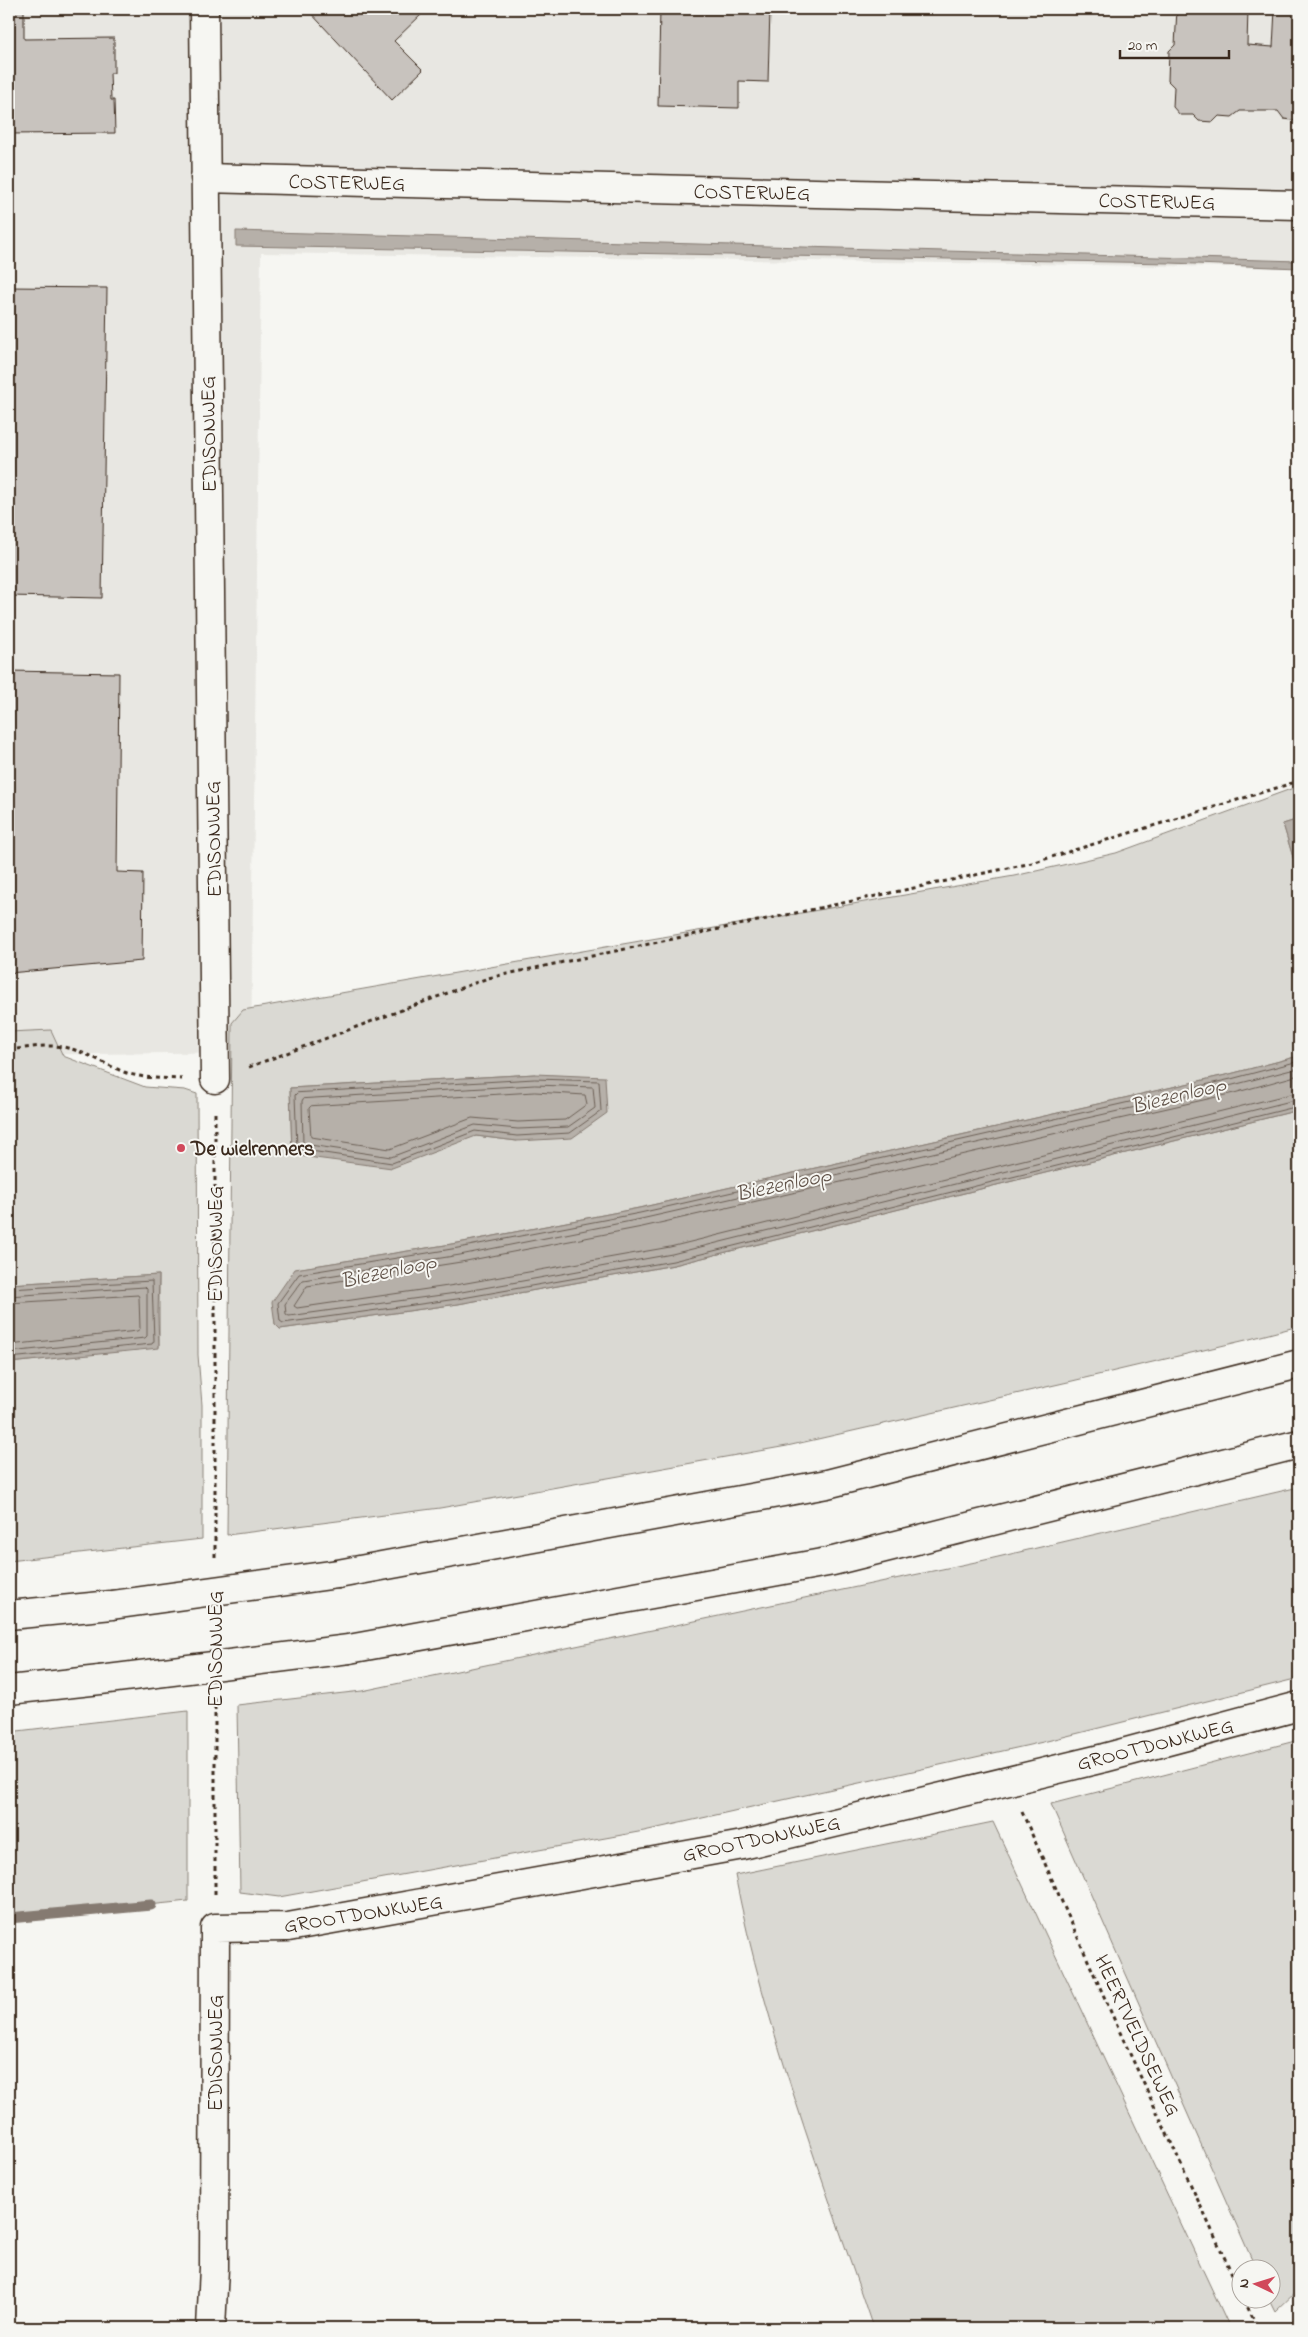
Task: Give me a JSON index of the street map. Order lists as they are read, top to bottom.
{
  "streets": {
    "main road": ["COSTERWEG", "EDISONWEG", "GROOTDONKWEG"],
    "path": ["HEERTVELDSEWEG"]
  },
  "crossings": [
    ["COSTERWEG", "EDISONWEG"],
    ["EDISONWEG", "GROOTDONKWEG"]
  ],
  "water": ["Biezenloop"],
  "places": ["De wielrenners"],
  "scale_bar": "20 m",
  "north": "left"
}
